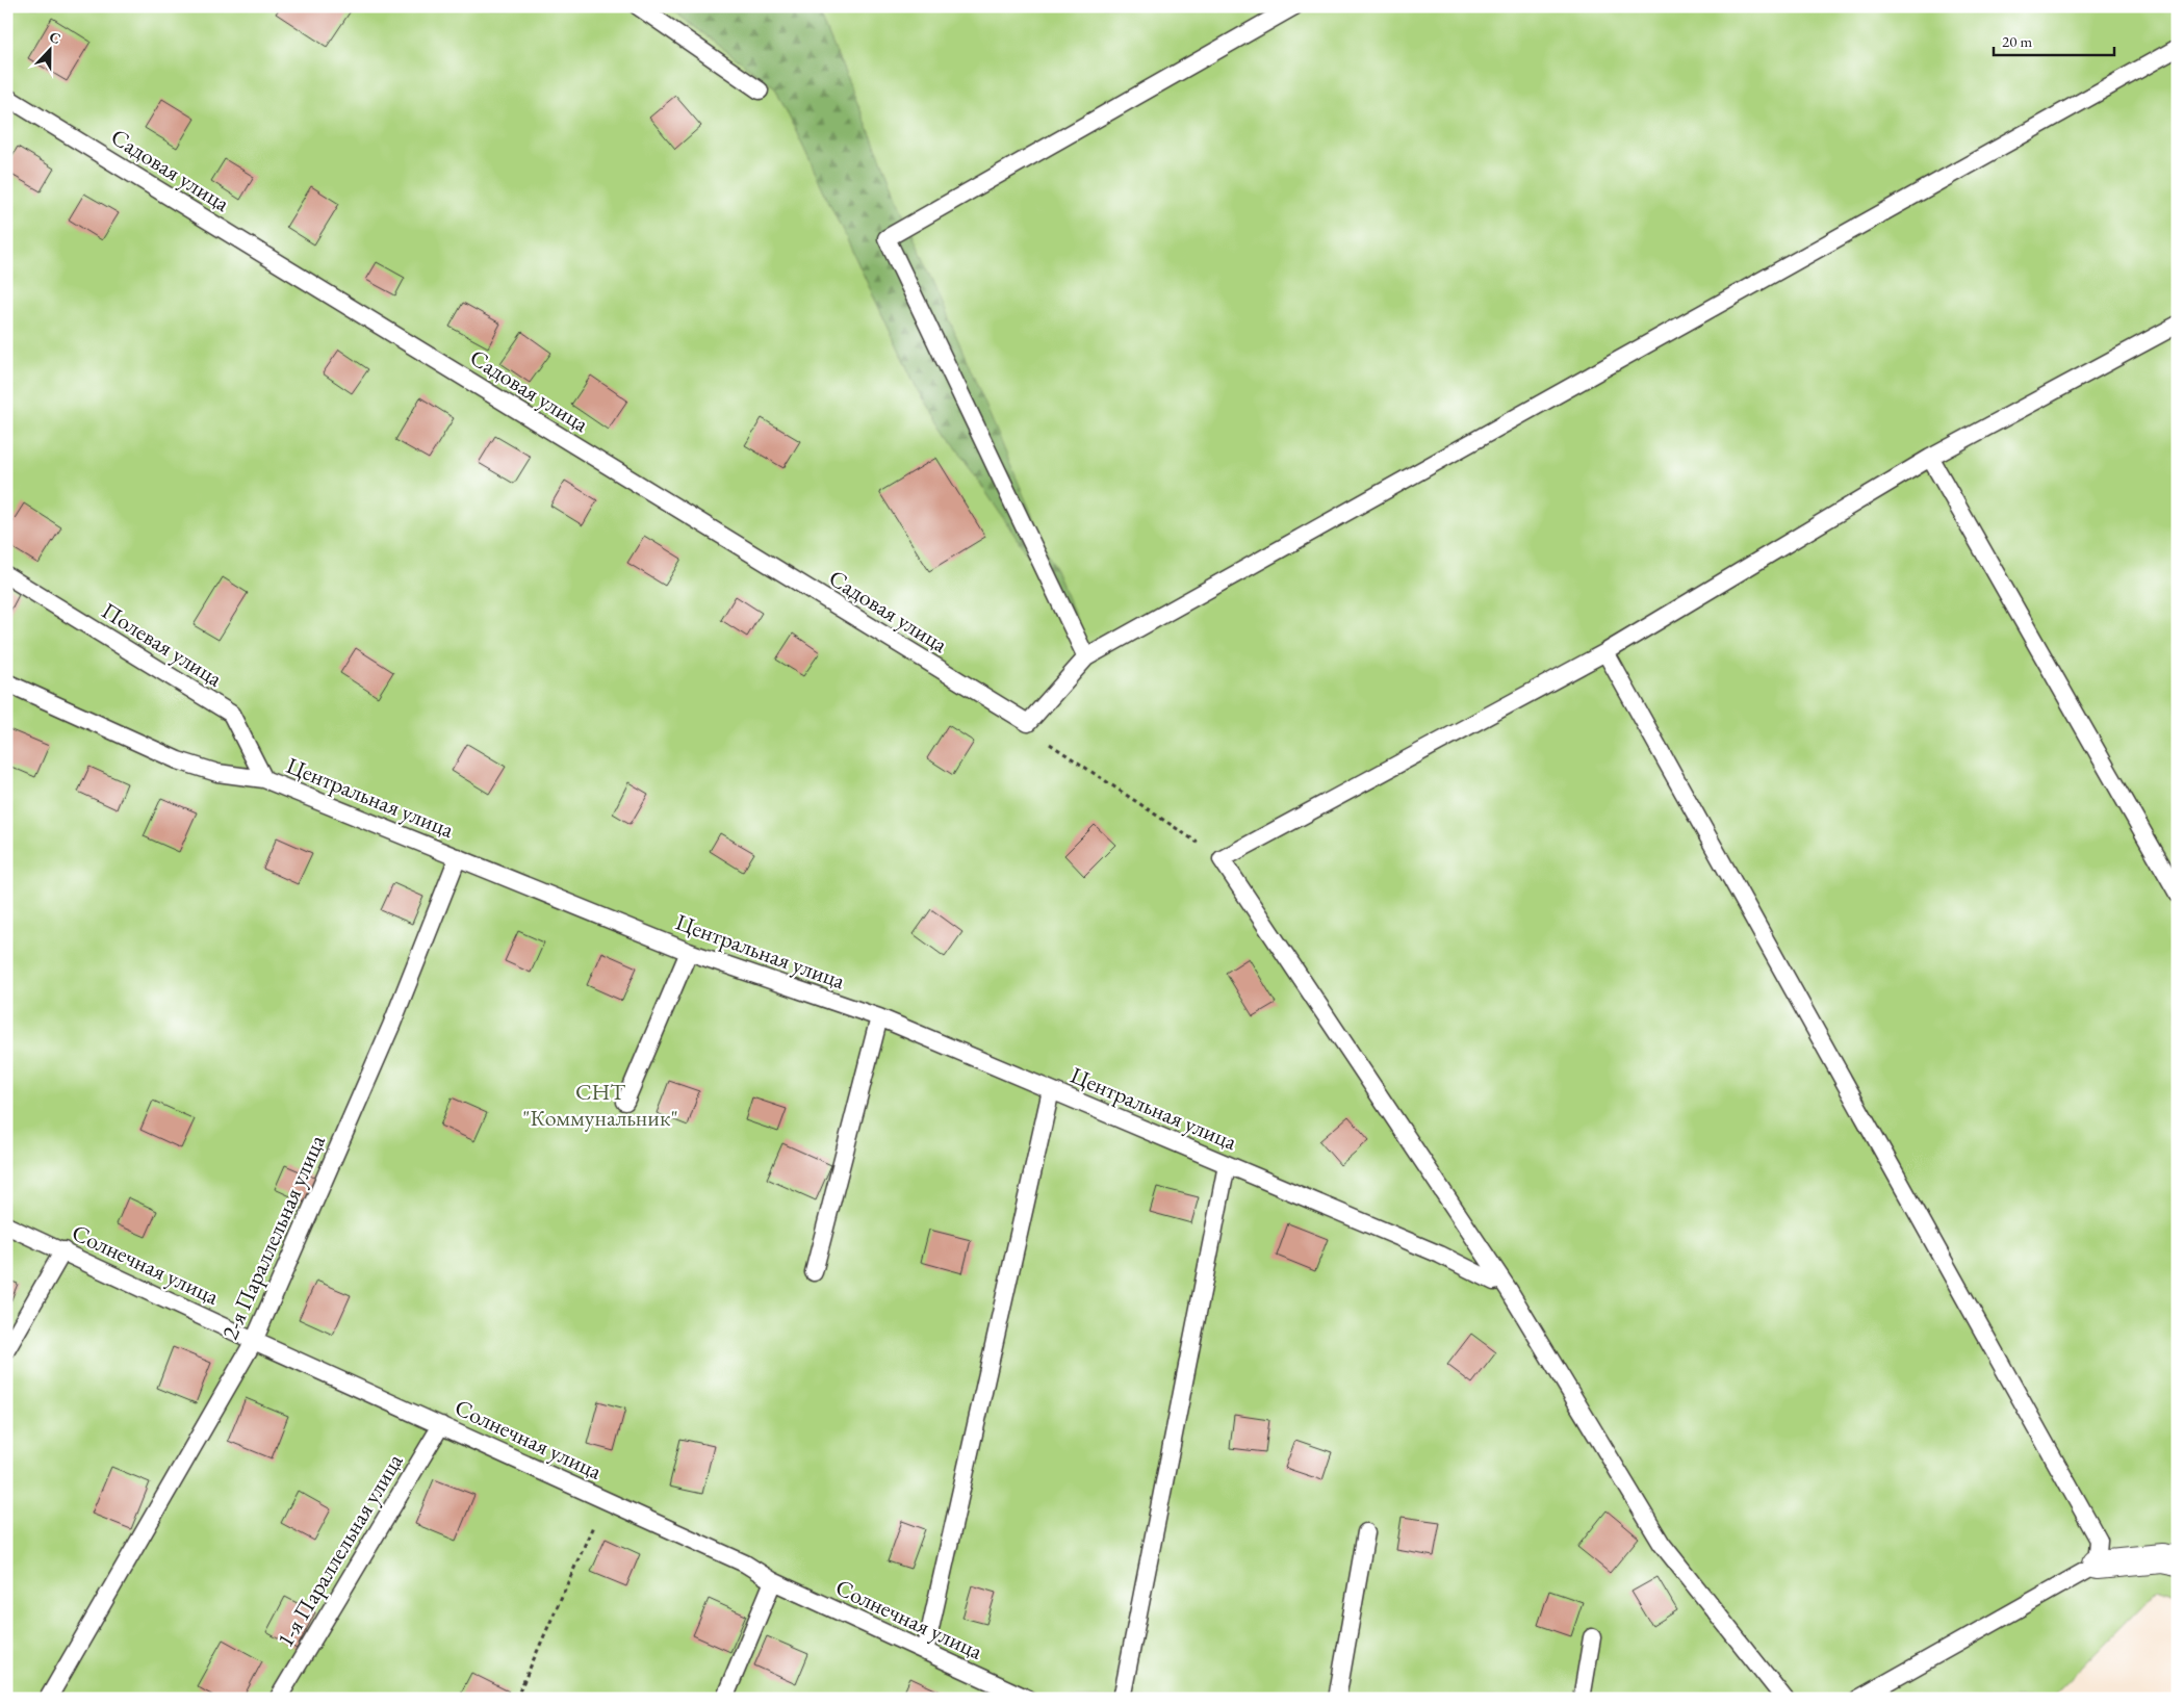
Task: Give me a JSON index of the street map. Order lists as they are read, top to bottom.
{
  "streets": {
    "lane": [
      "Садовая улица",
      "Полевая улица",
      "Центральная улица",
      "2-я Параллельная улица",
      "Солнечная улица",
      "1-я Параллельная улица"
    ]
  },
  "crossings": [
    ["Полевая улица", "Центральная улица"],
    ["Центральная улица", "2-я Параллельная улица"],
    ["2-я Параллельная улица", "Солнечная улица"],
    ["Солнечная улица", "1-я Параллельная улица"]
  ],
  "parks": ["СНТ \"Коммунальник\""],
  "scale_bar": "20 m",
  "north": "top"
}
